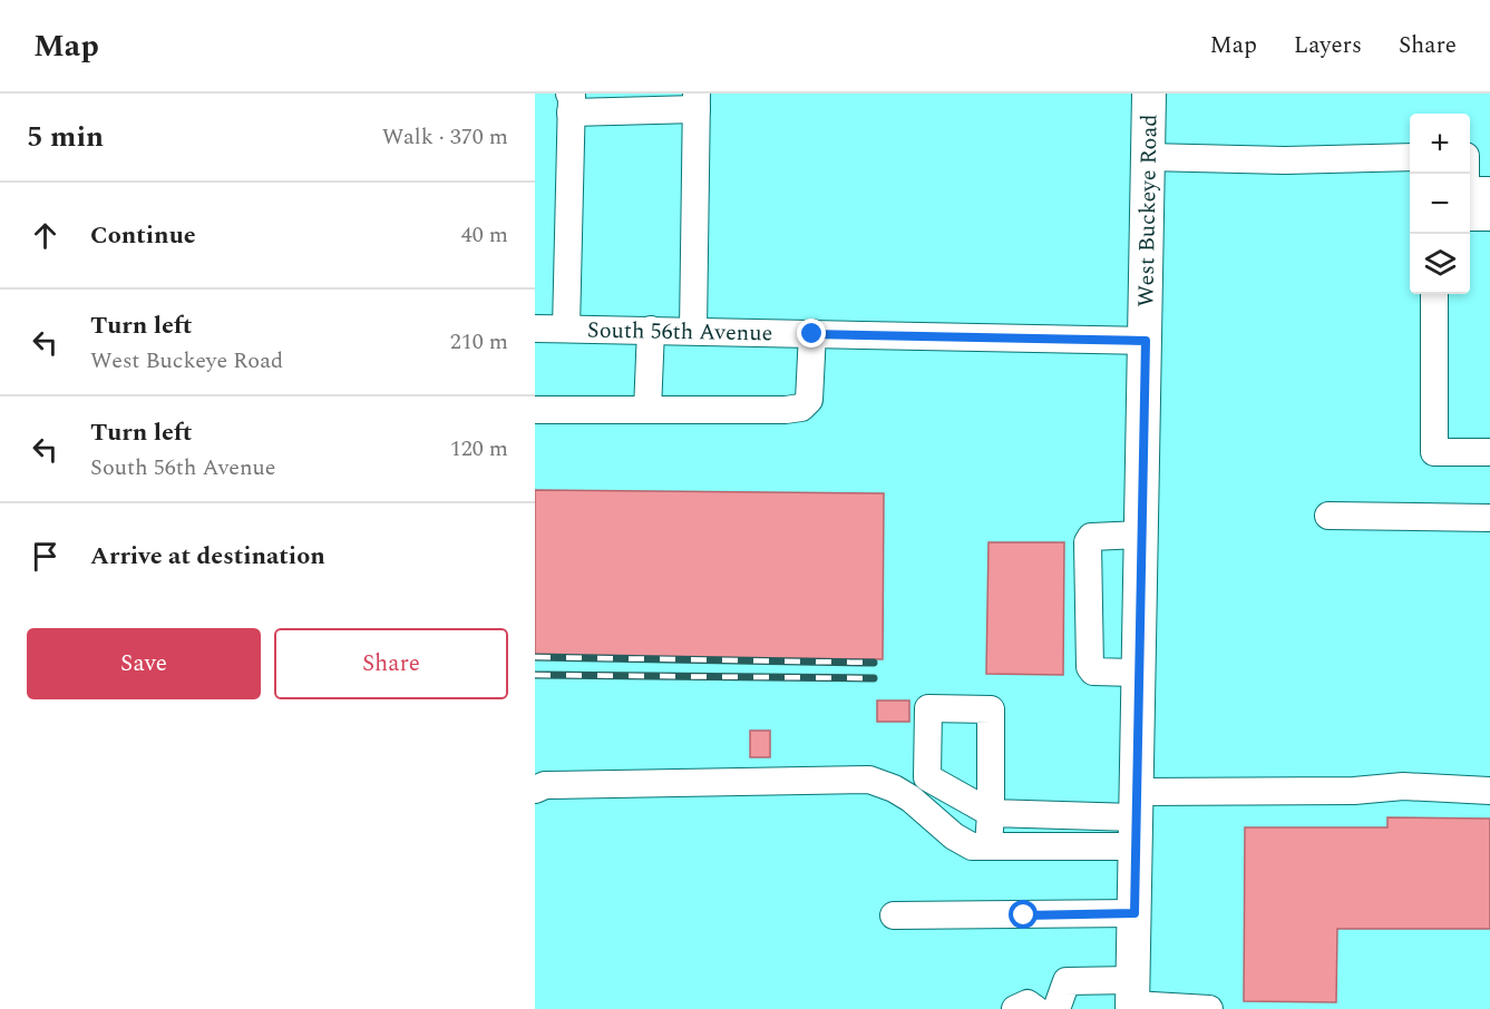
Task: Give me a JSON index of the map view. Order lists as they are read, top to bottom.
{
  "streets": {
    "main road": ["West Buckeye Road"],
    "street": ["South 56th Avenue"]
  },
  "crossings": [
    ["West Buckeye Road", "South 56th Avenue"]
  ],
  "page": {
    "header": "Map",
    "nav": ["Map", "Layers", "Share"],
    "heading": ["5 min", "Walk · 370 m"],
    "map_buttons": ["+", "−"],
    "list": [
      ["Continue", "40 m"],
      ["Turn left", "West Buckeye Road", "210 m"],
      ["Turn left", "South 56th Avenue", "120 m"],
      "Arrive at destination"
    ],
    "buttons": ["Save", "Share"]
  }
}
